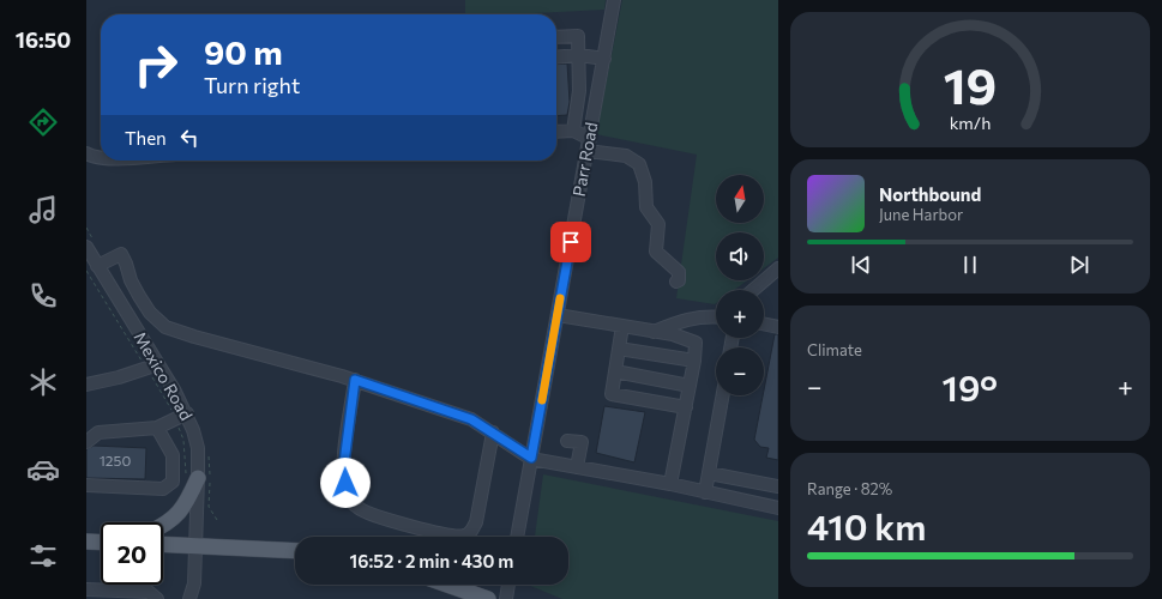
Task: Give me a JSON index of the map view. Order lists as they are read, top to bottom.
{
  "streets": {
    "street": ["Parr Road", "Mexico Road"]
  },
  "house_numbers": ["1250"],
  "north": "top",
  "page": {
    "tabs": "16:50",
    "turn": ["90 m", "Turn right"],
    "then": "Then",
    "map_buttons": ["+", "−"],
    "song": ["Northbound", "June Harbor"],
    "tile": [
      "Climate",
      ["Range · 82%", "410 km"]
    ],
    "heat": ["−", "19°", "+"],
    "limit": "20",
    "trip": "16:52 · 2 min · 430 m",
    "gauge": ["19", "km/h"]
  }
}
